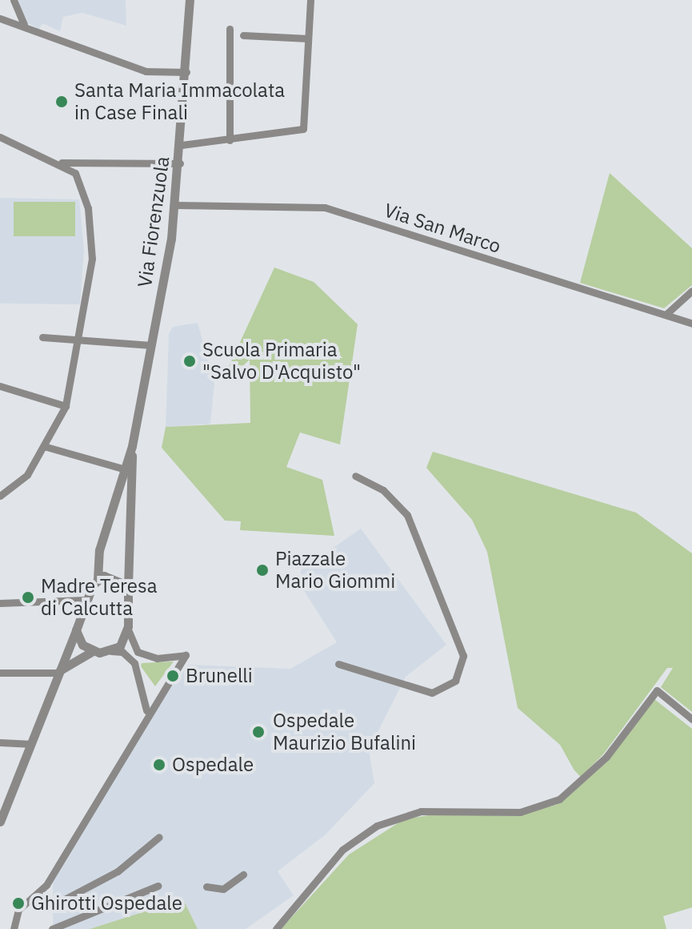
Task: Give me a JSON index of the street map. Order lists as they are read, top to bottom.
{
  "streets": {
    "street": ["Via Fiorenzuola", "Via San Marco"]
  },
  "crossings": [
    ["Via Fiorenzuola", "Via San Marco"]
  ],
  "places": [
    "Santa Maria Immacolata in Case Finali",
    "Scuola Primaria \"Salvo D'Acquisto\"",
    "Piazzale Mario Giommi",
    "Madre Teresa di Calcutta",
    "Brunelli",
    "Ospedale Maurizio Bufalini",
    "Ospedale",
    "Ghirotti Ospedale"
  ]
}
